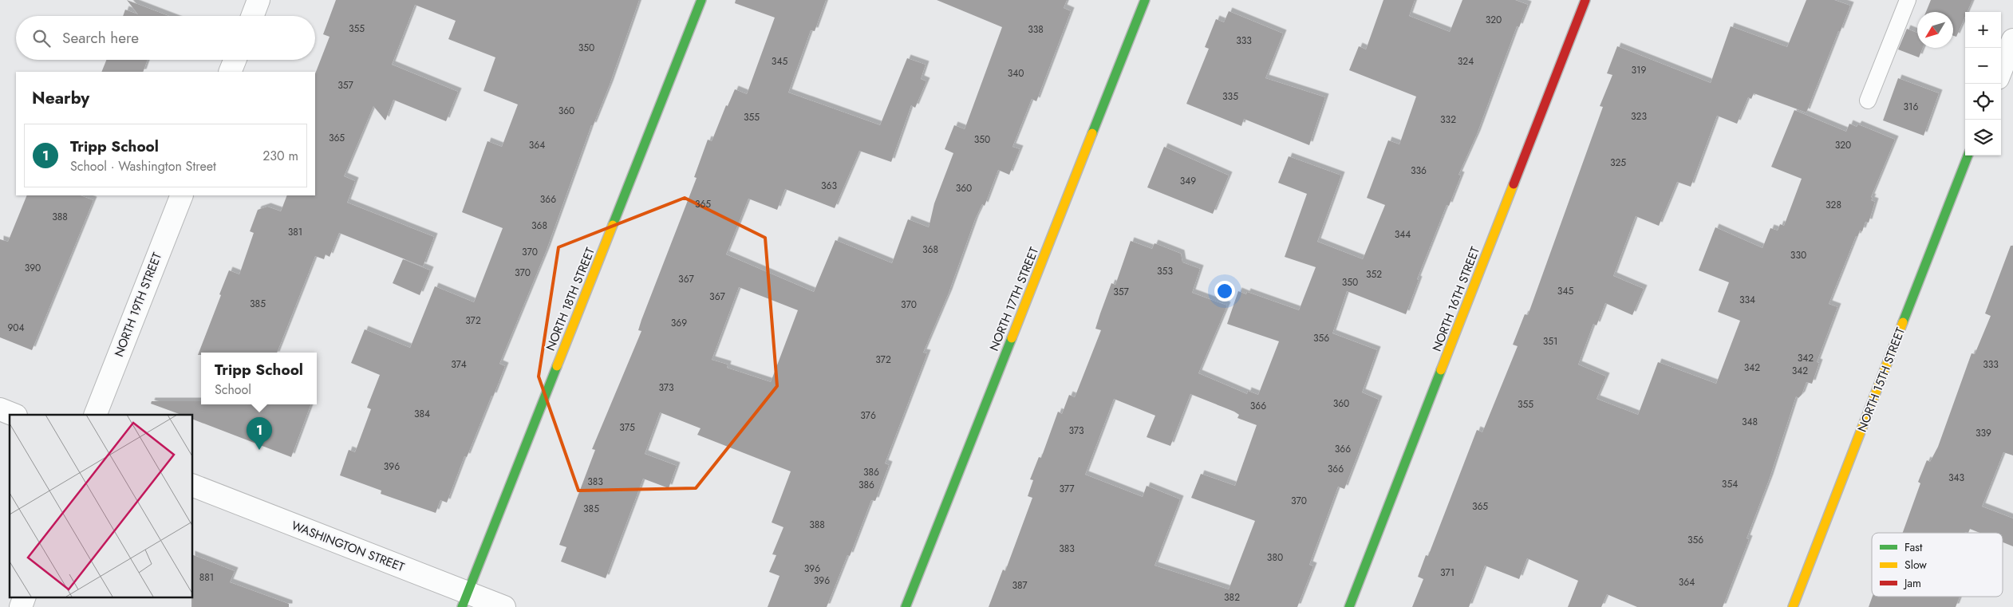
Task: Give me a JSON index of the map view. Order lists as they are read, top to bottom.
{
  "streets": {
    "street": [
      "NORTH 18TH STREET",
      "NORTH 17TH STREET",
      "NORTH 16TH STREET",
      "NORTH 19TH STREET",
      "NORTH 15TH STREET",
      "WASHINGTON STREET"
    ]
  },
  "crossings": [
    ["NORTH 18TH STREET", "WASHINGTON STREET"]
  ],
  "house_numbers": [
    "320",
    "355",
    "338",
    "333",
    "350",
    "345",
    "324",
    "319",
    "340",
    "357",
    "335",
    "316",
    "360",
    "323",
    "355",
    "332",
    "365",
    "350",
    "364",
    "320",
    "325",
    "336",
    "349",
    "363",
    "360",
    "366",
    "365",
    "328",
    "388",
    "368",
    "381",
    "344",
    "368",
    "370",
    "330",
    "390",
    "353",
    "370",
    "352",
    "367",
    "350",
    "345",
    "357",
    "367",
    "334",
    "385",
    "370",
    "372",
    "369",
    "904",
    "356",
    "351",
    "342",
    "372",
    "374",
    "333",
    "342",
    "342",
    "373",
    "360",
    "355",
    "366",
    "384",
    "376",
    "348",
    "375",
    "373",
    "339",
    "366",
    "396",
    "366",
    "386",
    "343",
    "383",
    "354",
    "386",
    "377",
    "370",
    "365",
    "385",
    "388",
    "356",
    "383",
    "380",
    "396",
    "371",
    "881",
    "396",
    "364",
    "387",
    "382"
  ],
  "legend": ["Fast", "Slow", "Jam"],
  "north": "bottom left",
  "page": {
    "map_buttons": ["+", "−"],
    "search": "Search here",
    "heading": "Nearby",
    "list": [
      {
        "mark": "1",
        "name": "Tripp School",
        "note": "School · Washington Street",
        "value": "230 m"
      }
    ],
    "popup": ["Tripp School", "School"],
    "pins": "1"
  }
}
